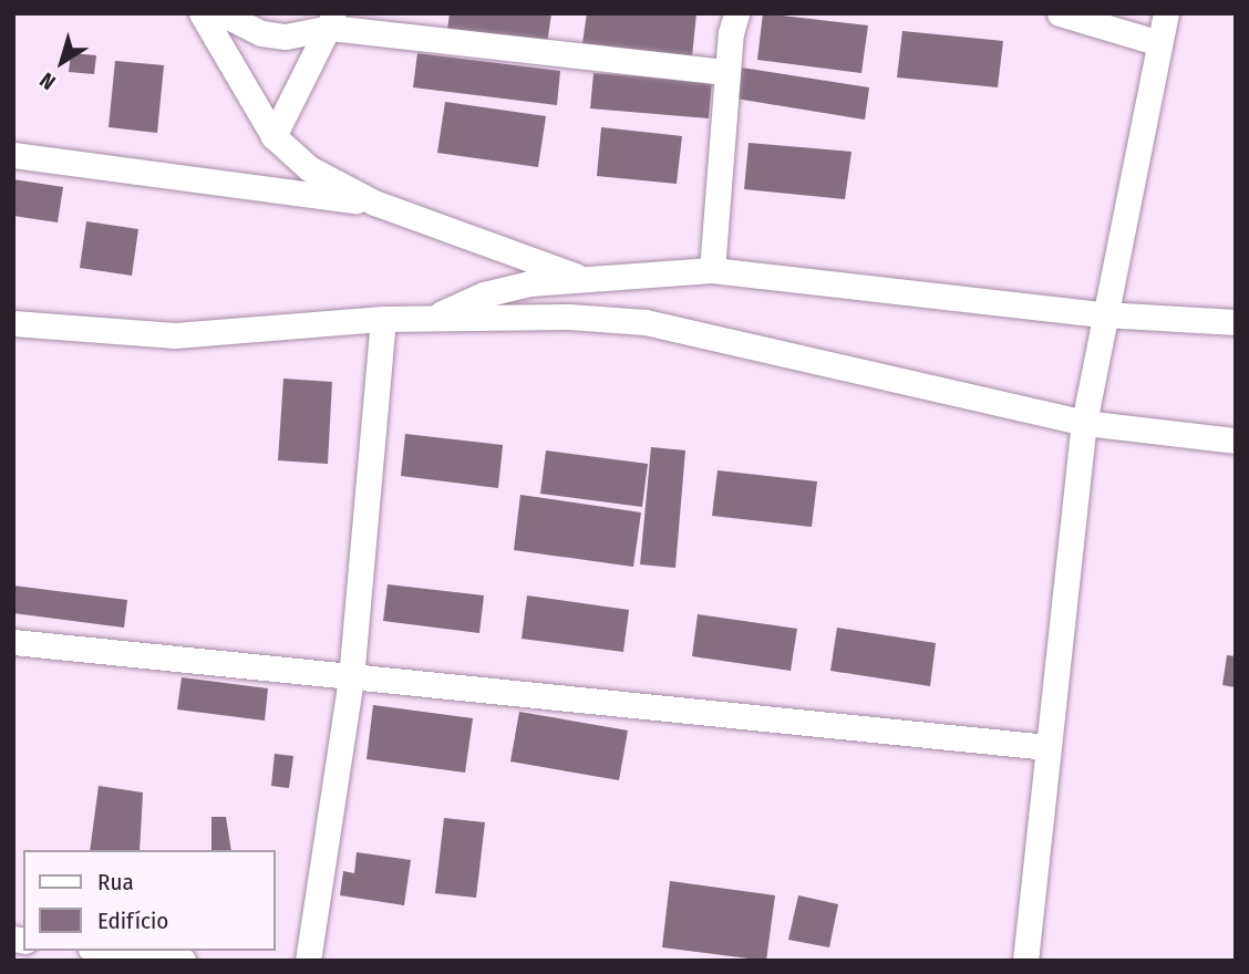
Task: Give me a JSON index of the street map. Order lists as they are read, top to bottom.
{
  "legend": ["Rua", "Edifício"],
  "north": "bottom left"
}
